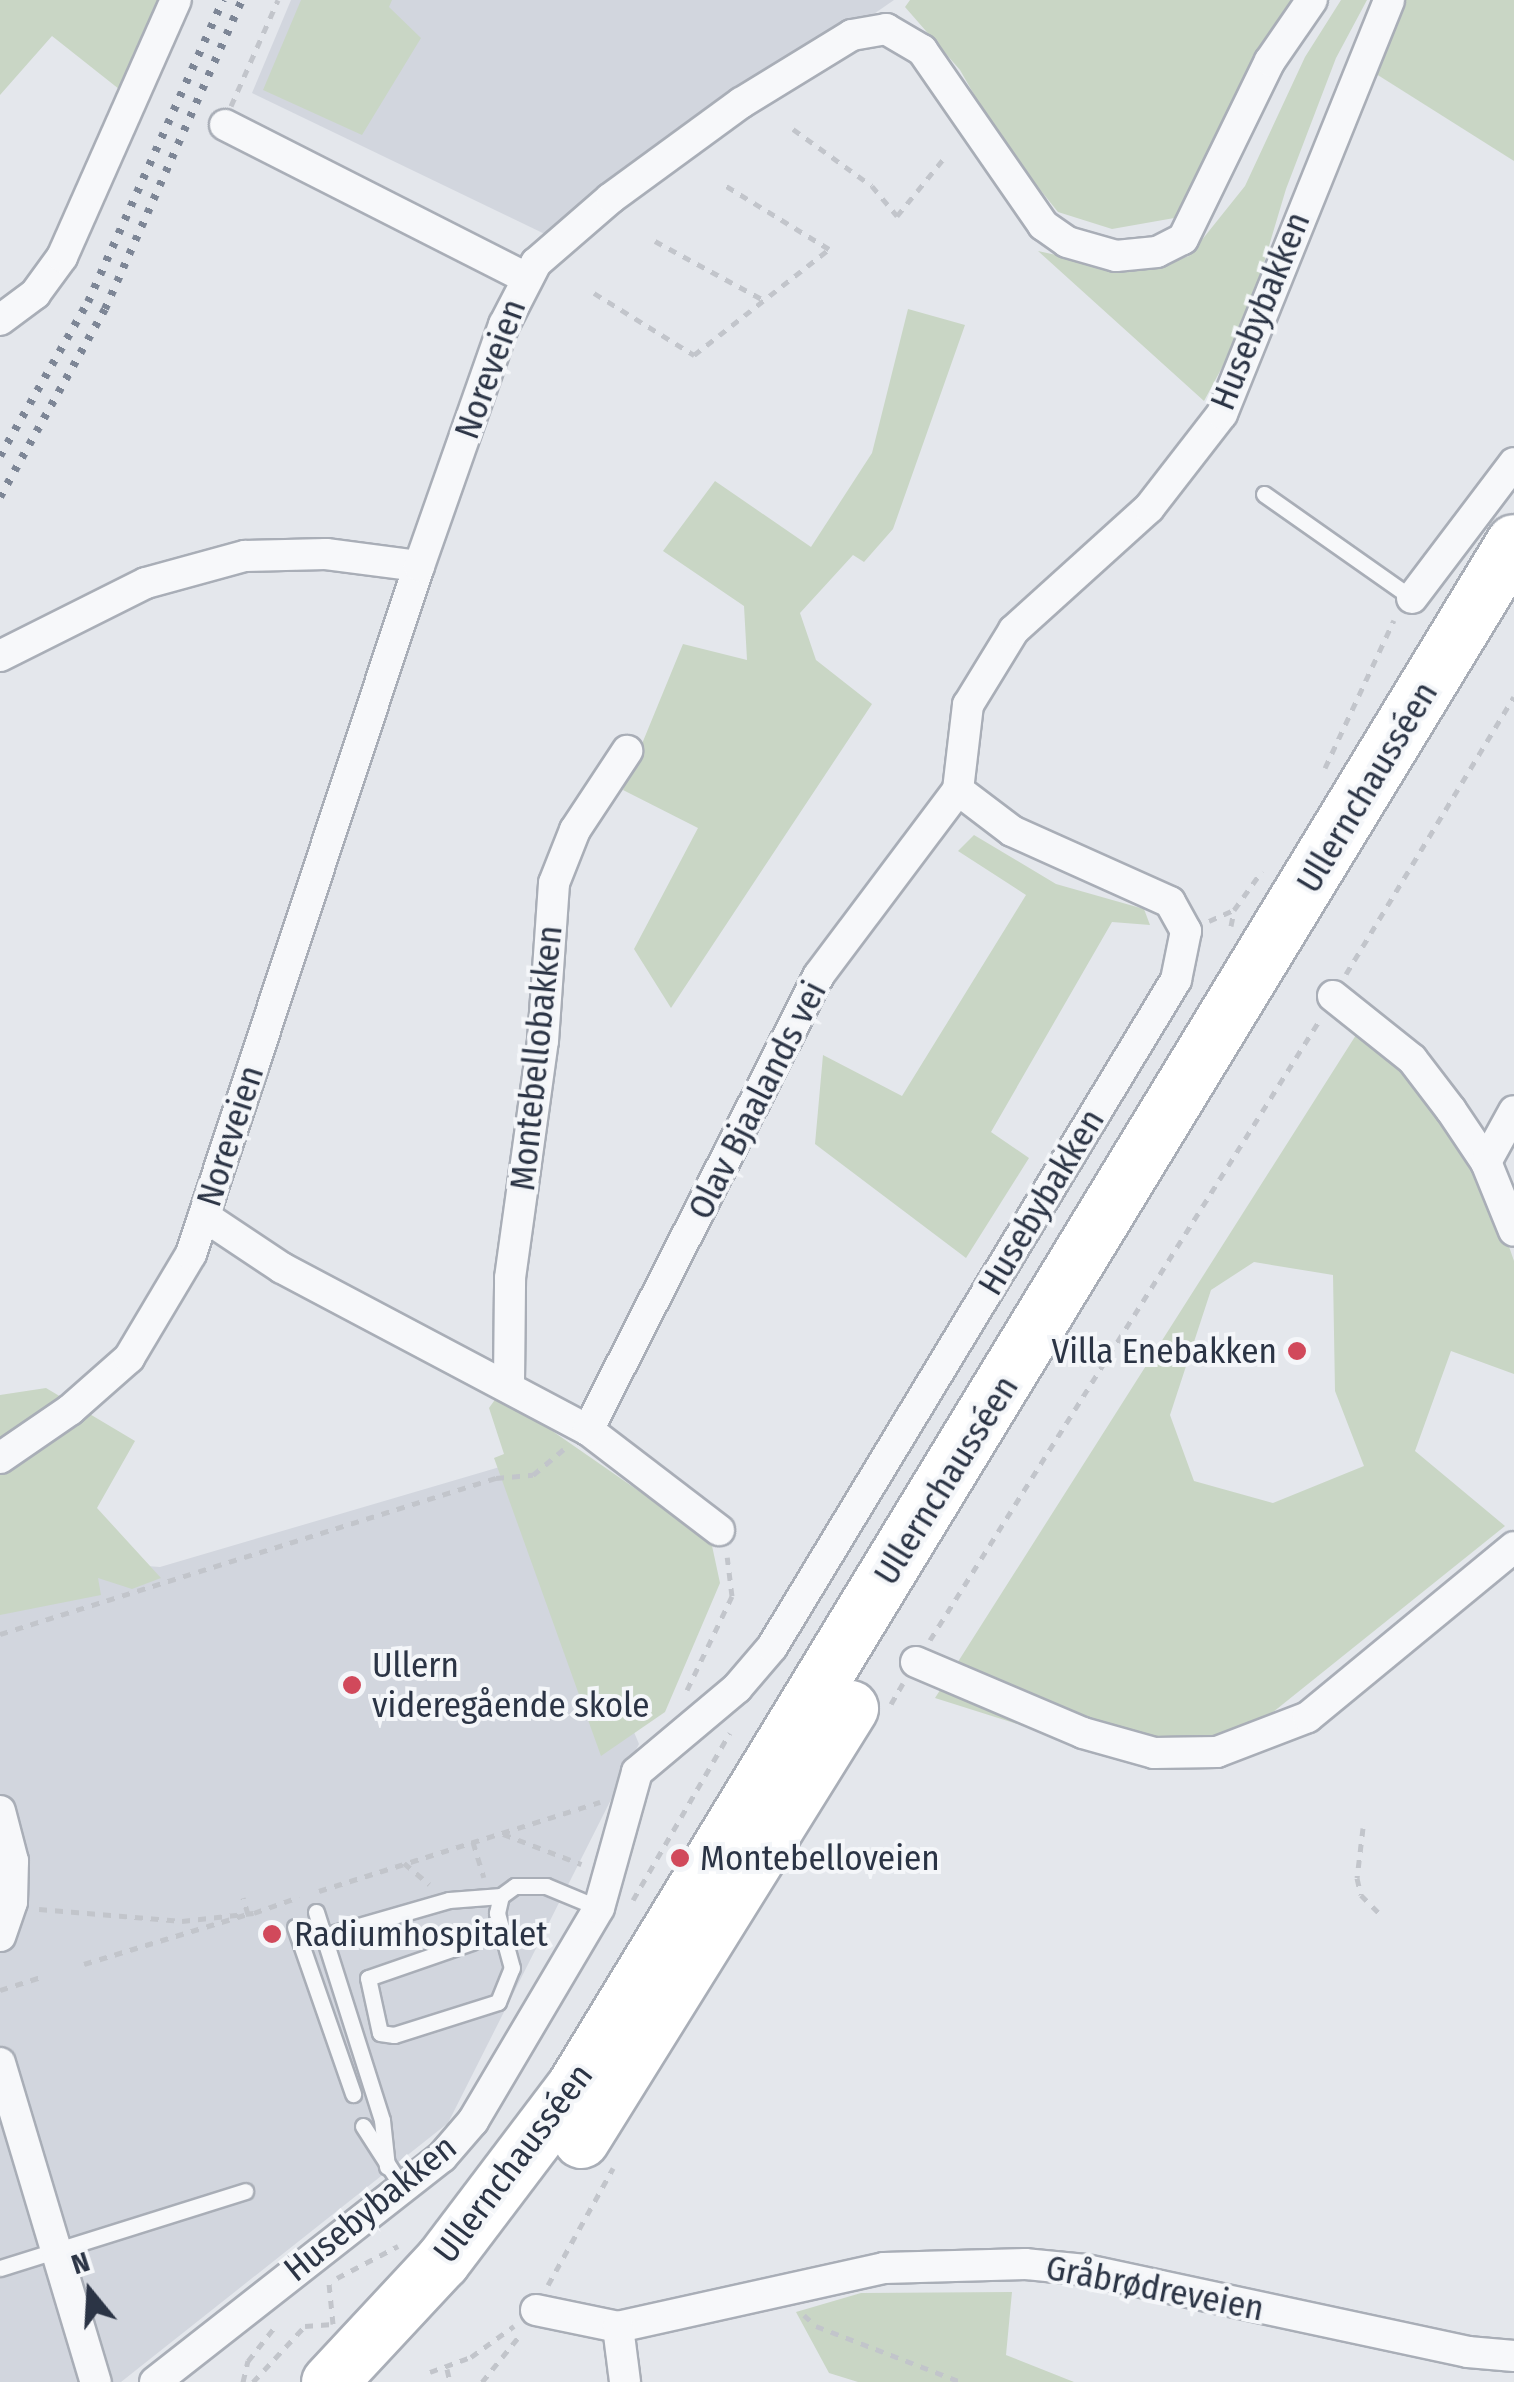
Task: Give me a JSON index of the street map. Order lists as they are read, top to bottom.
{
  "streets": {
    "highway": ["Ullernchausséen"],
    "street": [
      "Husebybakken",
      "Noreveien",
      "Montebellobakken",
      "Olav Bjaalands vei",
      "Gråbrødreveien"
    ]
  },
  "crossings": [
    ["Husebybakken", "Olav Bjaalands vei"]
  ],
  "places": [
    "Villa Enebakken",
    "Ullern videregående skole",
    "Montebelloveien",
    "Radiumhospitalet"
  ],
  "north": "top"
}
